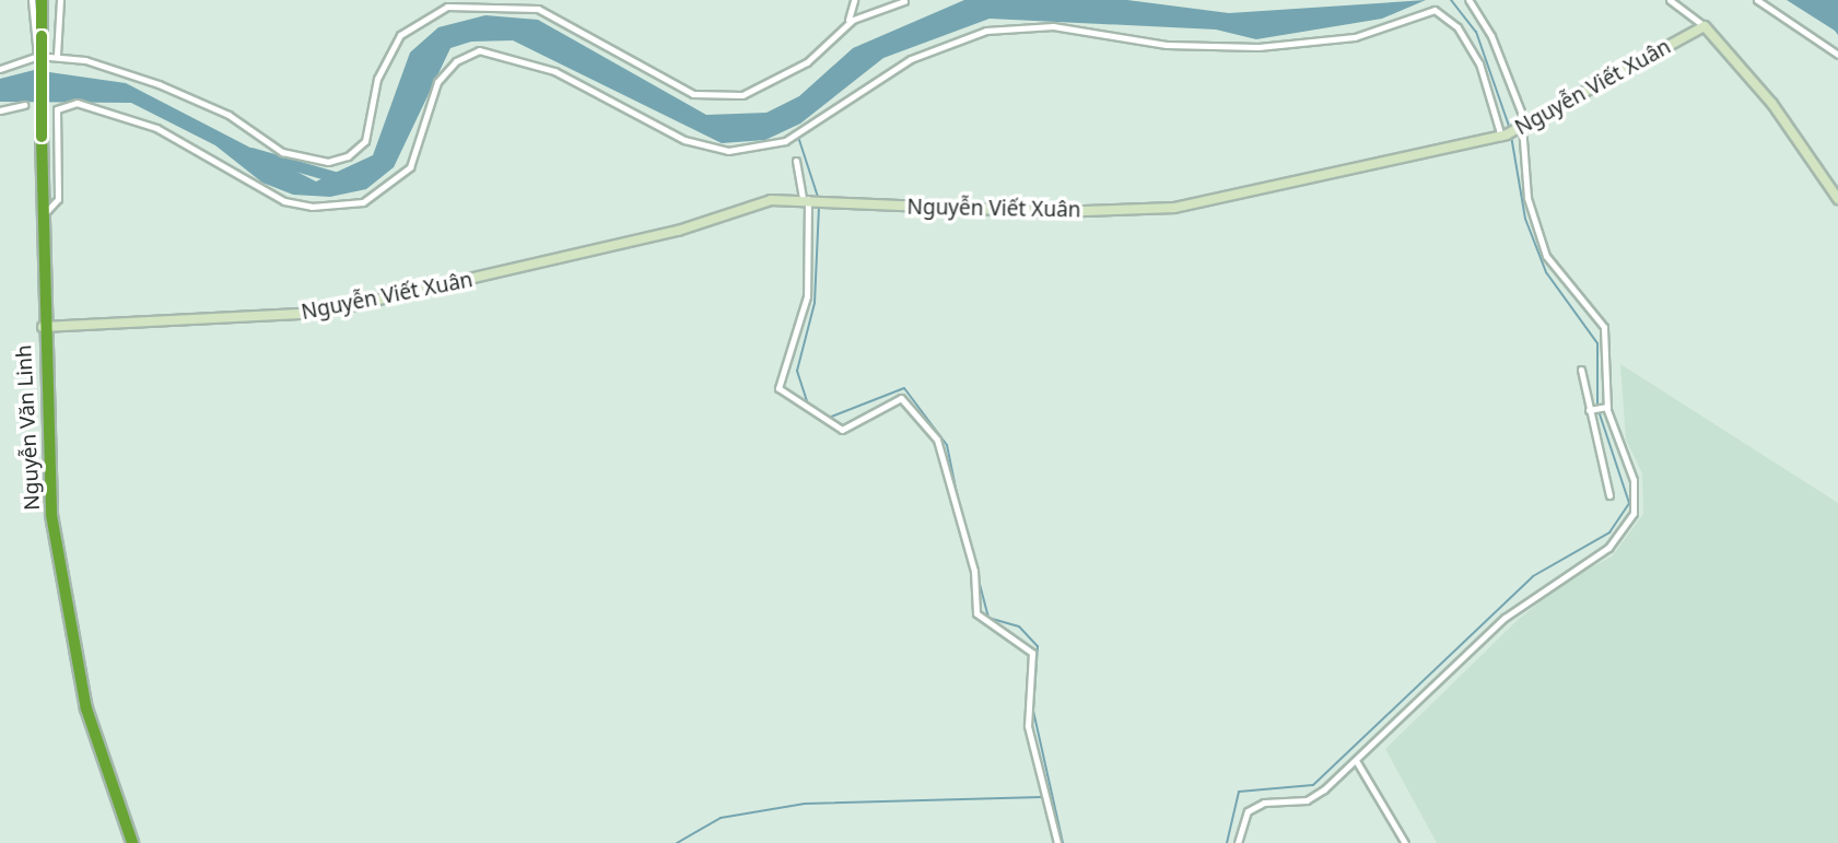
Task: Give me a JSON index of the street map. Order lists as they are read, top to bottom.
{
  "streets": {
    "highway": ["Nguyễn Văn Linh"],
    "street": ["Nguyễn Viết Xuân"]
  },
  "crossings": [
    ["Nguyễn Viết Xuân", "Nguyễn Văn Linh"]
  ]
}
